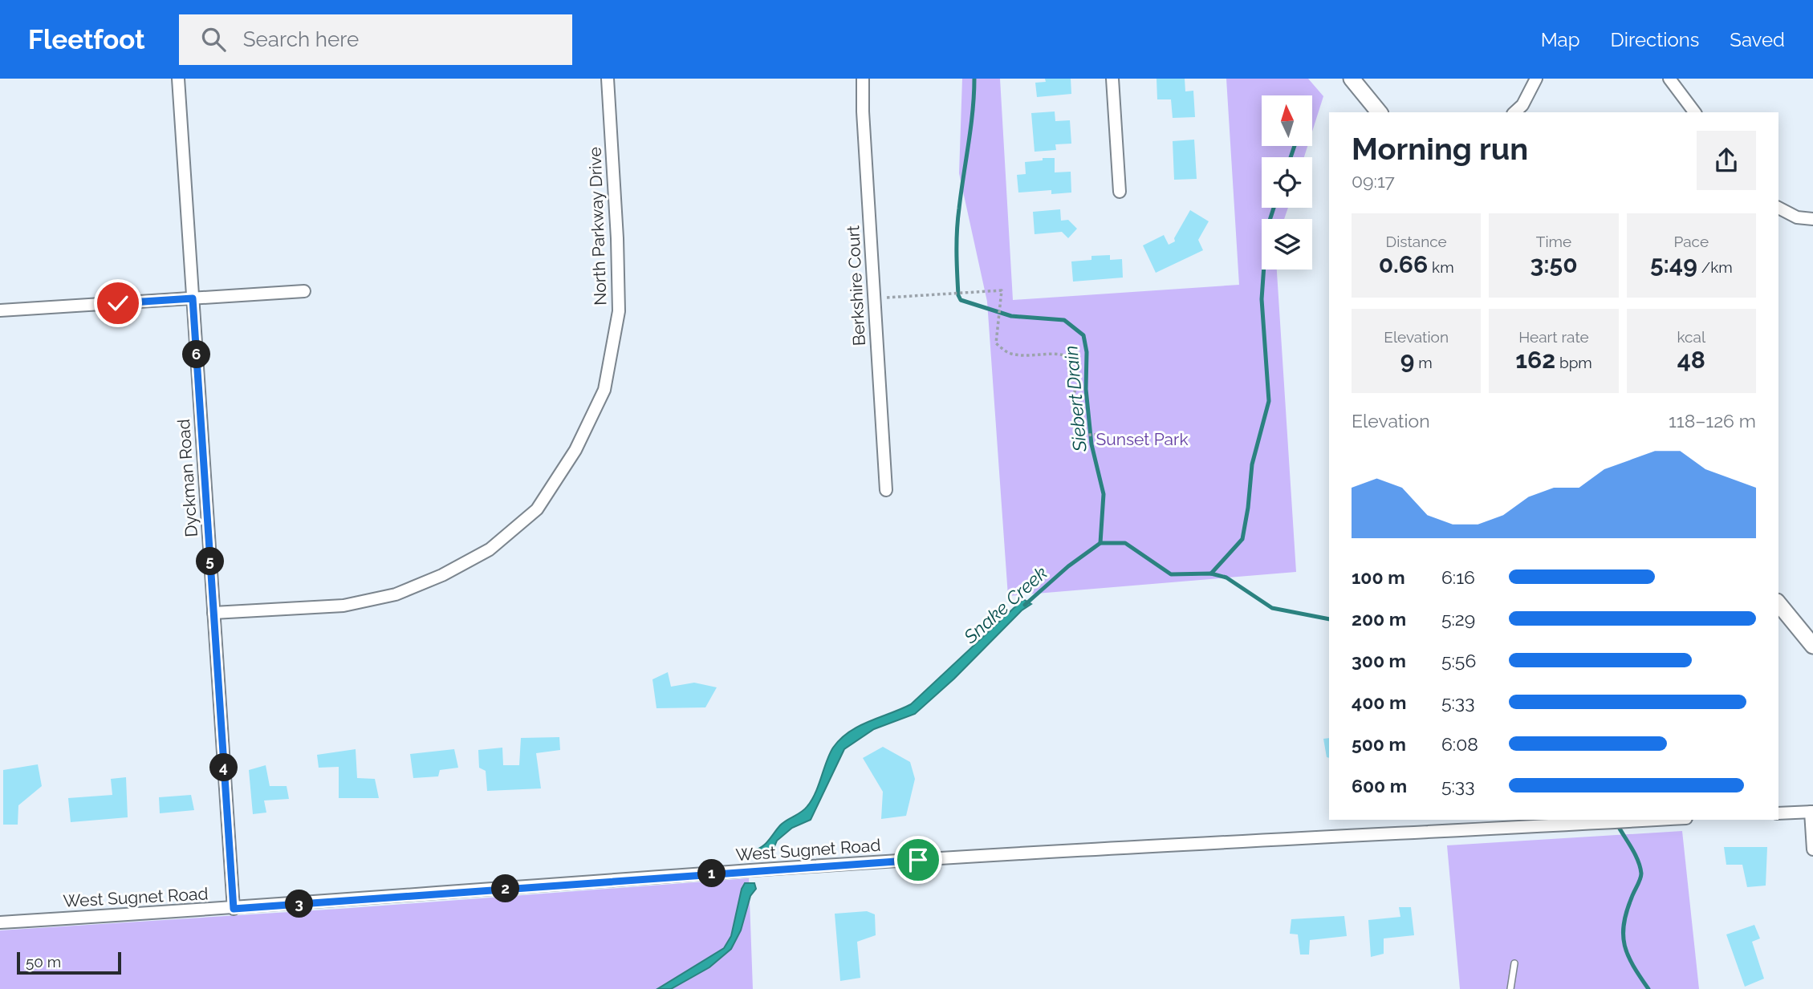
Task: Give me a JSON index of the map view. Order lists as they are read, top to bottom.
{
  "streets": {
    "street": [
      "North Parkway Drive",
      "Berkshire Court",
      "Dyckman Road",
      "West Sugnet Road"
    ]
  },
  "crossings": [
    ["North Parkway Drive", "Dyckman Road"],
    ["Dyckman Road", "West Sugnet Road"]
  ],
  "water": ["Siebert Drain", "Snake Creek"],
  "parks": ["Sunset Park"],
  "scale_bar": "50 m",
  "north": "top",
  "page": {
    "header": "Fleetfoot",
    "search": "Search here",
    "nav": ["Map", "Directions", "Saved"],
    "heading": ["Morning run", "09:17"],
    "stats": [
      ["Distance", "0.66 km"],
      ["Time", "3:50"],
      ["Pace", "5:49 /km"],
      ["Elevation", "9 m"],
      ["Heart rate", "162 bpm"],
      ["kcal", "48"]
    ],
    "pins": [
      "6",
      "5",
      "4",
      "1",
      "2",
      "3"
    ],
    "chart": ["Elevation", "118–126 m"],
    "list": [
      {
        "name": "100 m",
        "note": "6:16"
      },
      {
        "name": "200 m",
        "note": "5:29"
      },
      {
        "name": "300 m",
        "note": "5:56"
      },
      {
        "name": "400 m",
        "note": "5:33"
      },
      {
        "name": "500 m",
        "note": "6:08"
      },
      {
        "name": "600 m",
        "note": "5:33"
      }
    ],
    "scale": "50 m"
  }
}
